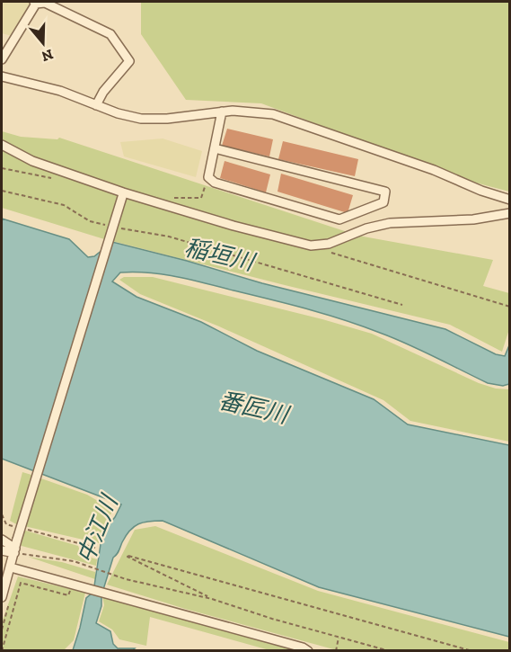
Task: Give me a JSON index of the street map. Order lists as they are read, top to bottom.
{
  "water": ["稲垣川", "番匠川", "中江川"],
  "north": "bottom"
}
